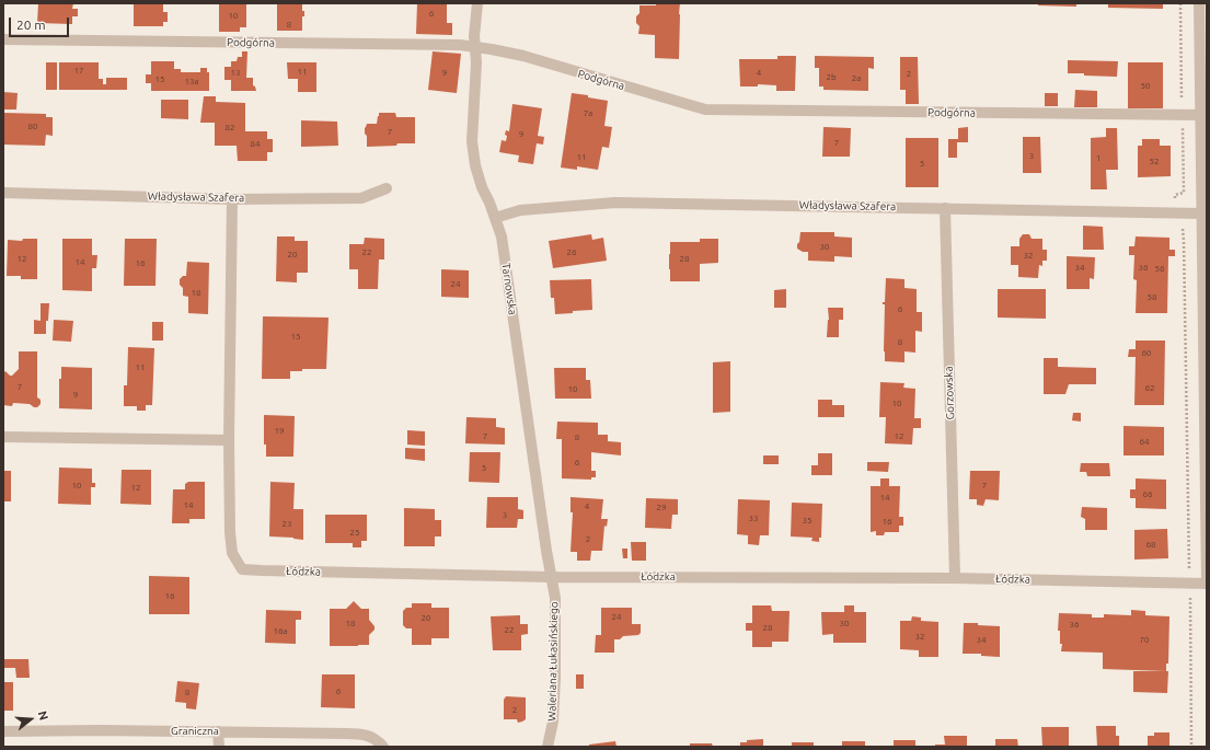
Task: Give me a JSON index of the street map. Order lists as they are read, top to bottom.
{
  "streets": {
    "street": [
      "Podgórna",
      "Władysława Szafera",
      "Tarnowska",
      "Gorzowska",
      "Łódzka",
      "Waleriana Łukasińskiego",
      "Graniczna"
    ]
  },
  "crossings": [
    ["Podgórna", "Tarnowska"],
    ["Władysława Szafera", "Tarnowska"],
    ["Władysława Szafera", "Gorzowska"],
    ["Władysława Szafera", "Łódzka"],
    ["Tarnowska", "Łódzka"],
    ["Tarnowska", "Waleriana Łukasińskiego"],
    ["Gorzowska", "Łódzka"],
    ["Łódzka", "Waleriana Łukasińskiego"]
  ],
  "house_numbers": [
    "6",
    "10",
    "8",
    "17",
    "11",
    "13",
    "9",
    "4",
    "2",
    "2b",
    "2a",
    "15",
    "13a",
    "50",
    "7a",
    "80",
    "82",
    "7",
    "9",
    "7",
    "84",
    "3",
    "11",
    "1",
    "52",
    "5",
    "30",
    "22",
    "26",
    "20",
    "32",
    "12",
    "28",
    "14",
    "16",
    "34",
    "36",
    "56",
    "24",
    "18",
    "58",
    "6",
    "15",
    "8",
    "60",
    "11",
    "7",
    "62",
    "10",
    "9",
    "10",
    "19",
    "7",
    "12",
    "8",
    "64",
    "6",
    "5",
    "10",
    "7",
    "12",
    "66",
    "14",
    "14",
    "4",
    "29",
    "3",
    "33",
    "35",
    "16",
    "23",
    "25",
    "2",
    "68",
    "16",
    "24",
    "20",
    "18",
    "30",
    "36",
    "28",
    "22",
    "16a",
    "32",
    "34",
    "70",
    "6",
    "8",
    "2"
  ],
  "scale_bar": "20 m",
  "north": "right"
}
